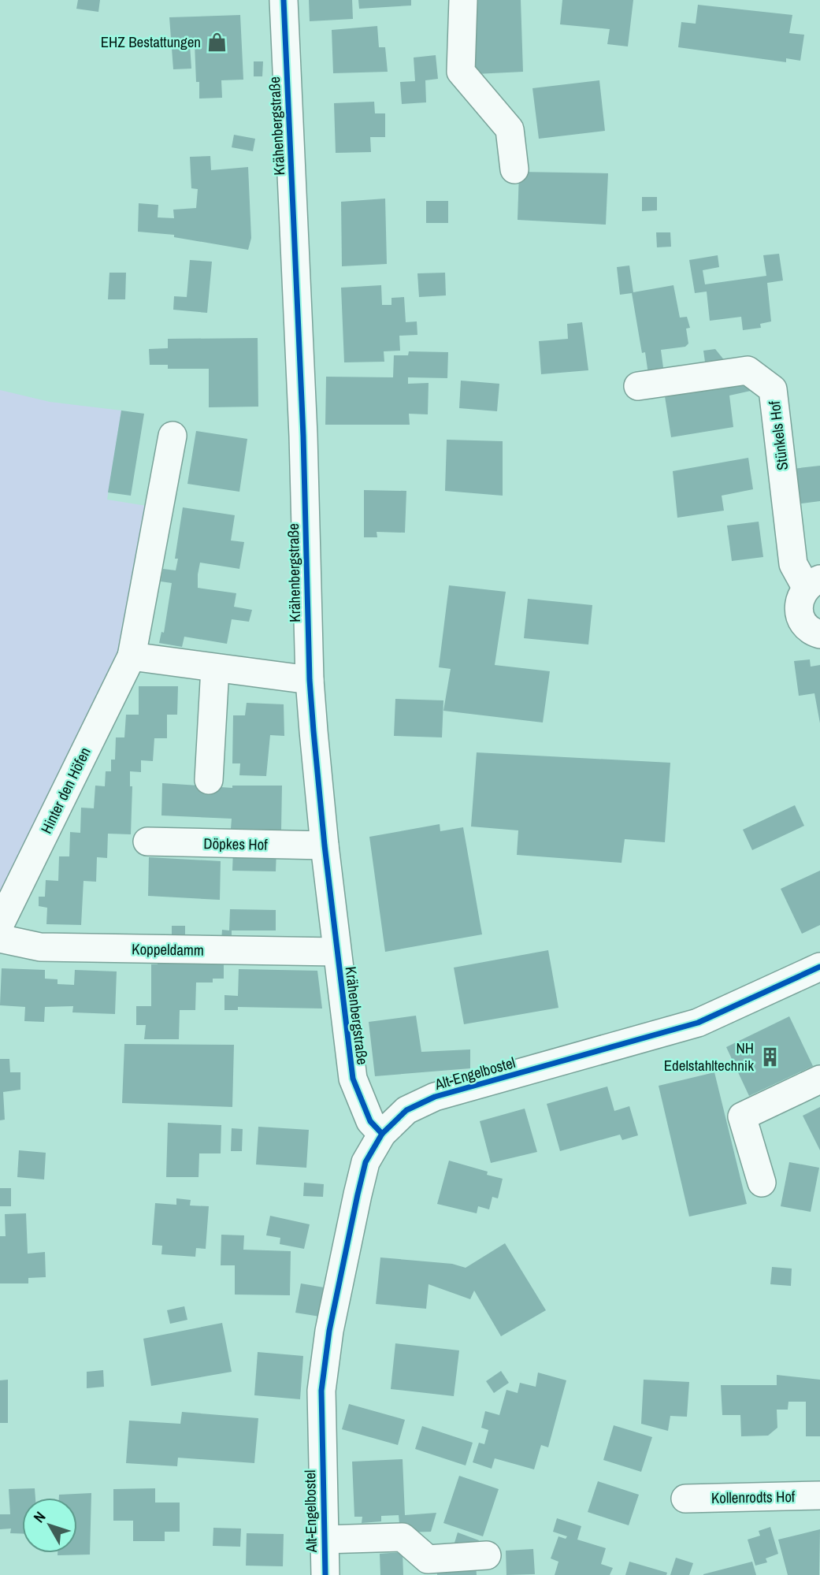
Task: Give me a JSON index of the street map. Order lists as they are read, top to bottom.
{
  "streets": {
    "street": [
      "Krähenbergstraße",
      "Stünkels Hof",
      "Hinter den Höfen",
      "Döpkes Hof",
      "Koppeldamm",
      "Alt-Engelbostel",
      "Kollenrodts Hof"
    ]
  },
  "crossings": [
    ["Krähenbergstraße", "Döpkes Hof"],
    ["Krähenbergstraße", "Koppeldamm"],
    ["Krähenbergstraße", "Alt-Engelbostel"]
  ],
  "places": {
    "shop": ["EHZ Bestattungen"],
    "building": ["NH Edelstahltechnik"]
  },
  "north": "top left"
}
